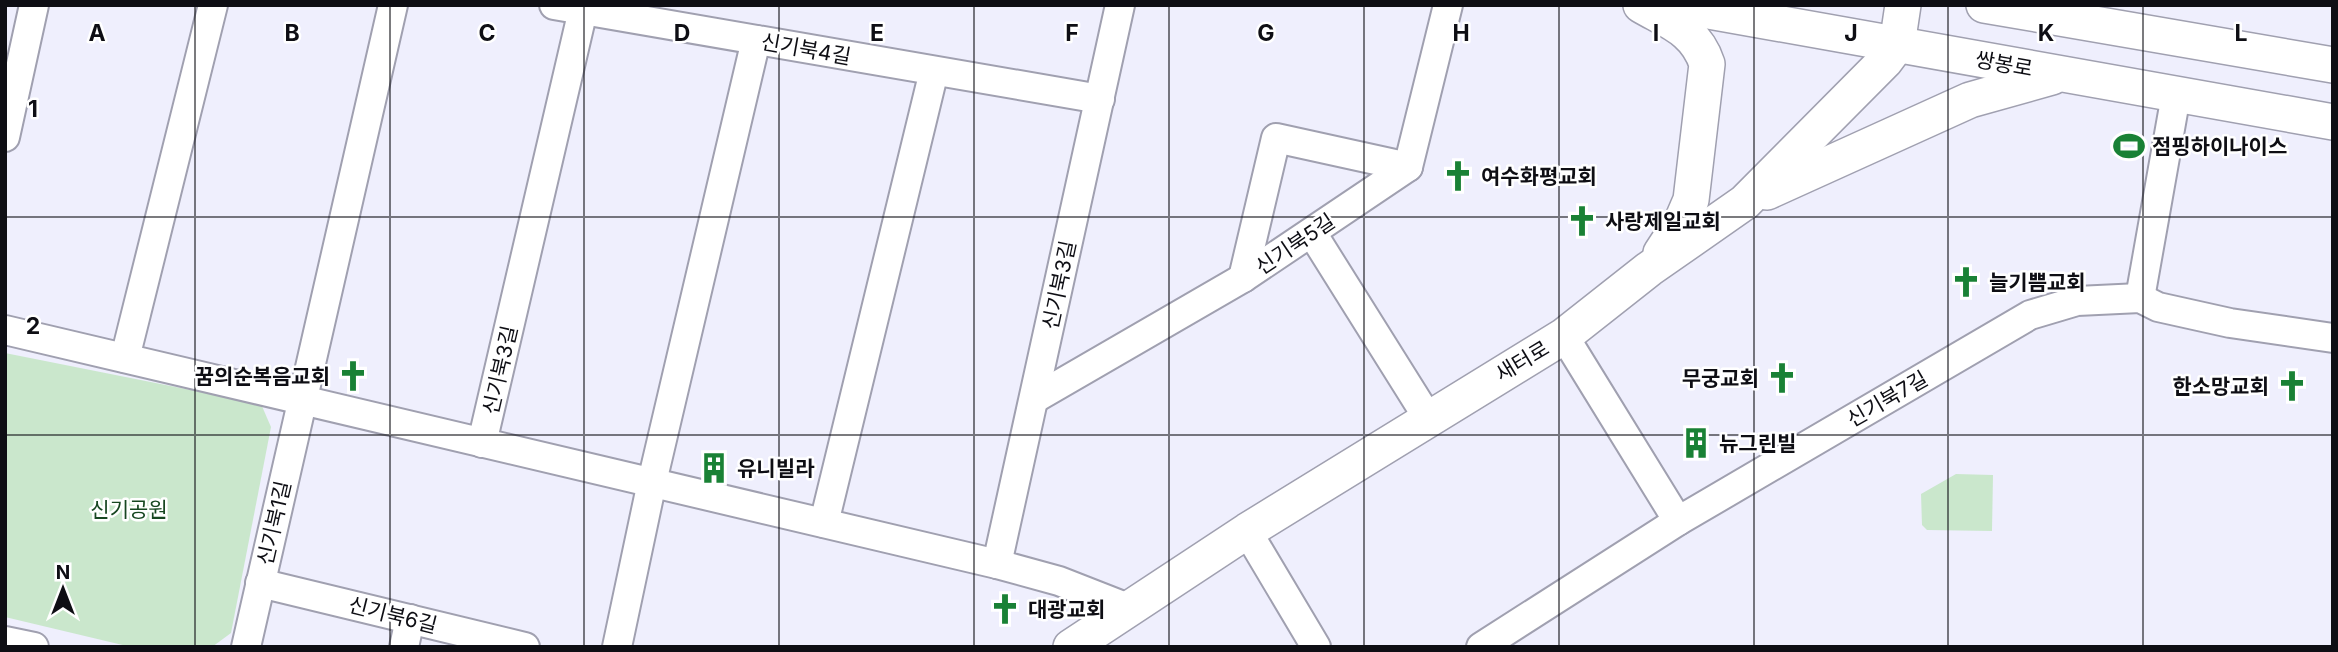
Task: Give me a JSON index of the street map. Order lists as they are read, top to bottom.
{
  "streets": {
    "street": [
      "신기북4길",
      "쌍봉로",
      "신기북5길",
      "신기북3길",
      "새터로",
      "신기북7길",
      "신기북1길",
      "신기북6길"
    ]
  },
  "crossings": [
    ["신기북4길", "신기북3길"],
    ["쌍봉로", "새터로"],
    ["신기북5길", "신기북3길"],
    ["신기북3길", "새터로"],
    ["신기북3길", "신기북1길"],
    ["신기북1길", "신기북6길"]
  ],
  "parks": ["신기공원"],
  "places": {
    "sports": ["점핑하이나이스"],
    "church": [
      "여수화평교회",
      "사랑제일교회",
      "늘기쁨교회",
      "꿈의순복음교회",
      "무궁교회",
      "한소망교회",
      "대광교회"
    ],
    "building": ["뉴그린빌", "유니빌라"]
  },
  "north": "top",
  "grid": {
    "columns": [
      "A",
      "B",
      "C",
      "D",
      "E",
      "F",
      "G",
      "H",
      "I",
      "J",
      "K",
      "L"
    ],
    "rows": ["1", "2"]
  }
}
